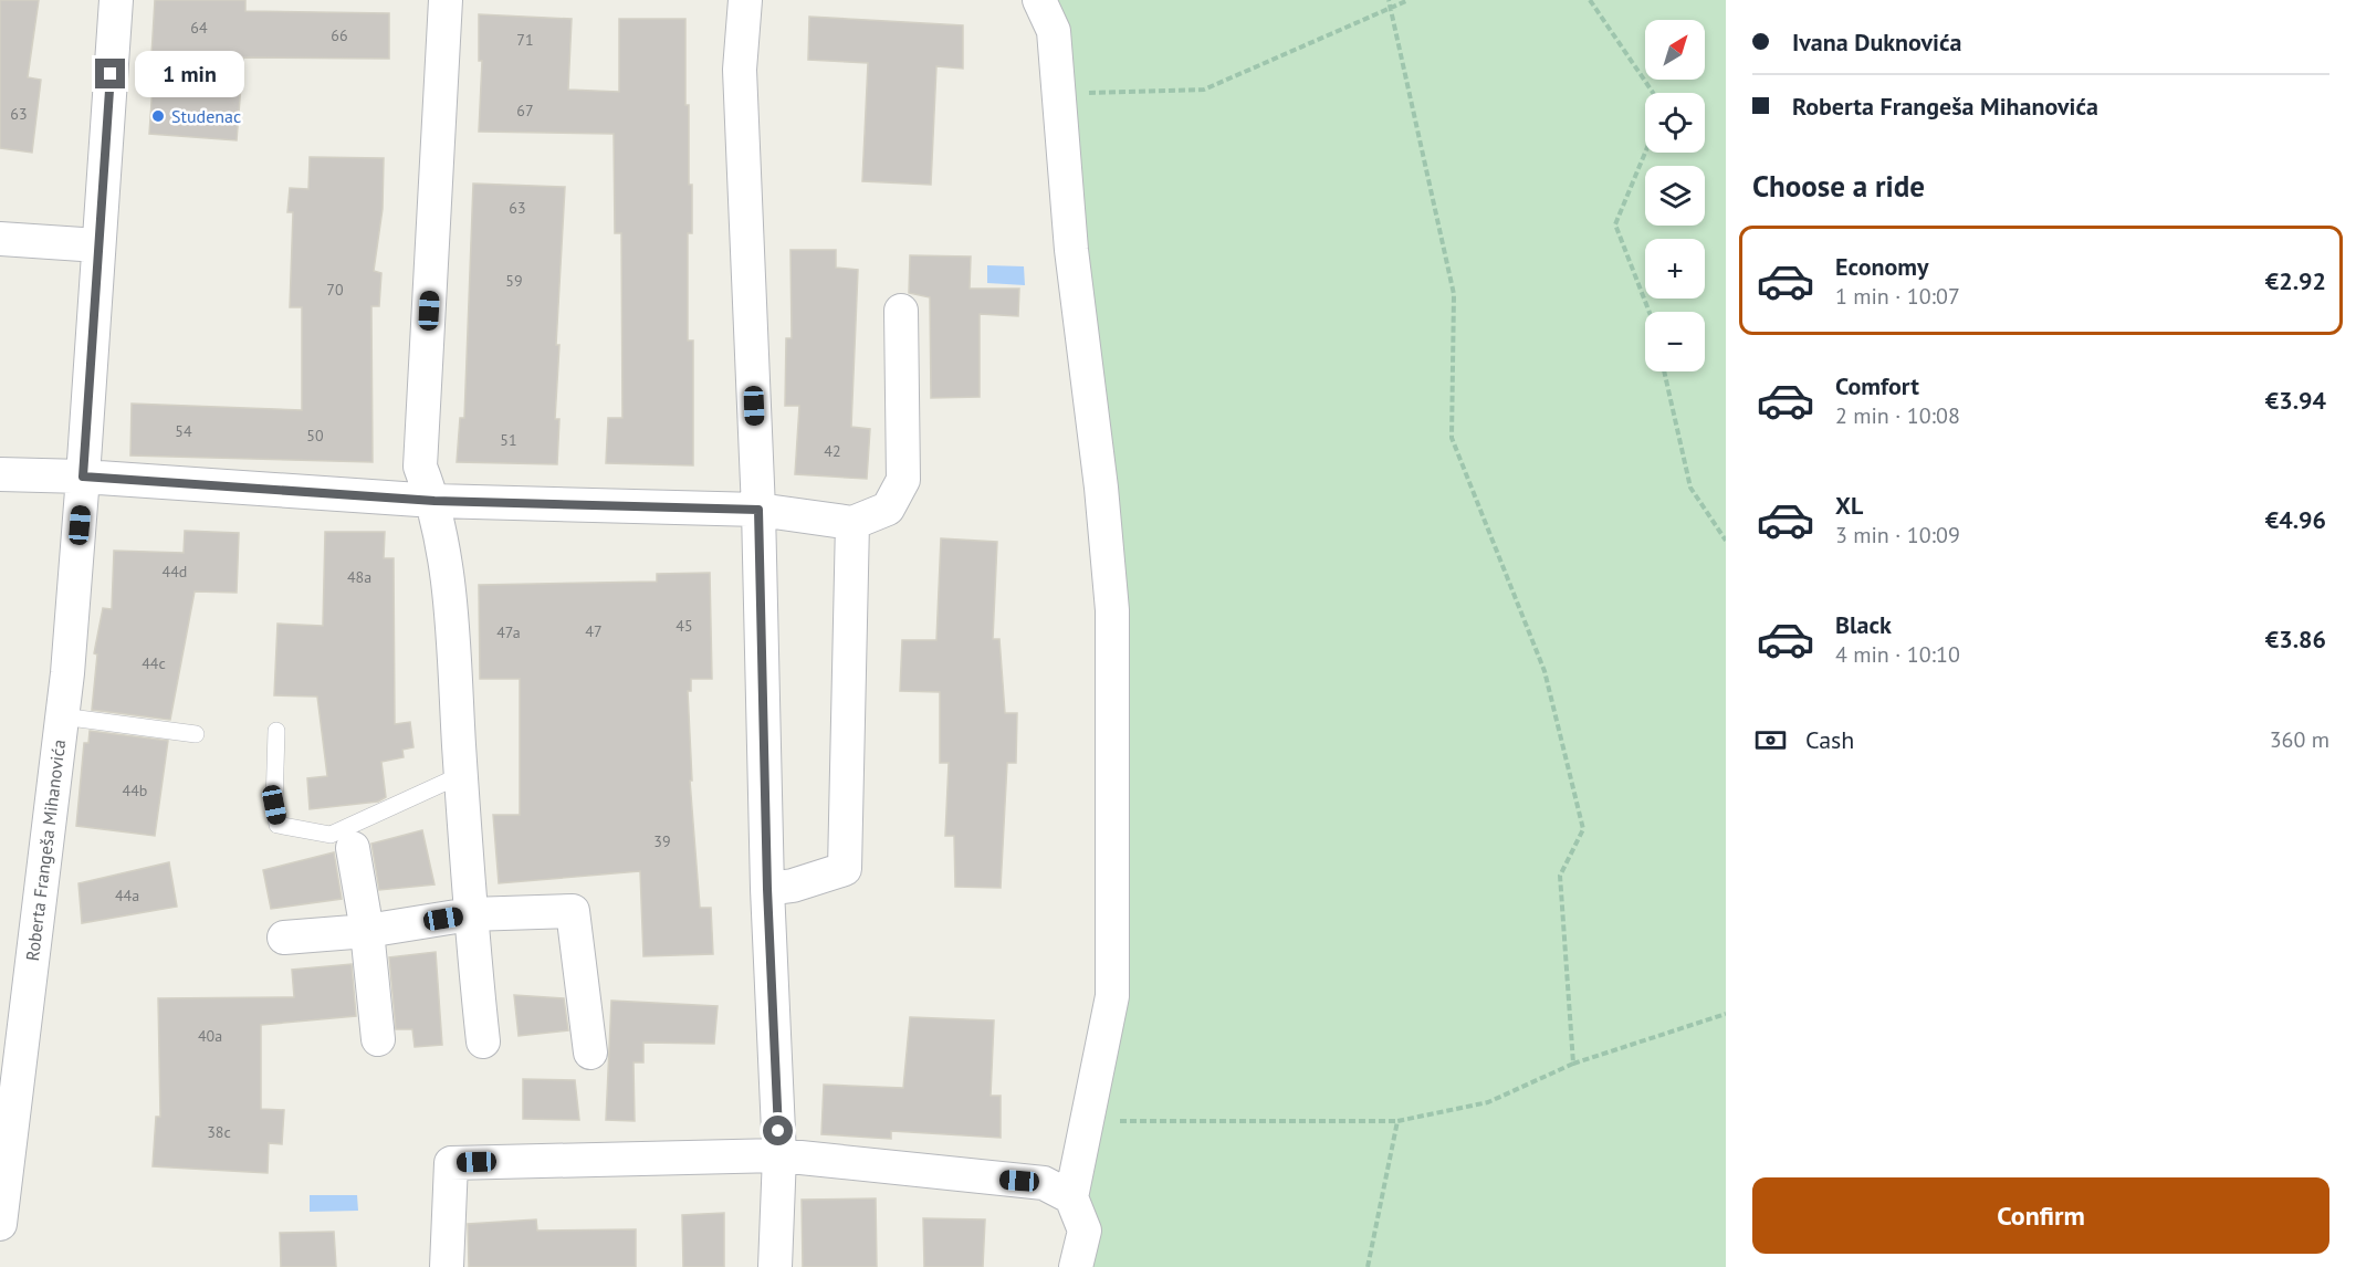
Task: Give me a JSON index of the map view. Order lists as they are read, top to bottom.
{
  "streets": {
    "street": ["Roberta Frangeša Mihanovića"]
  },
  "places": ["Studenac"],
  "house_numbers": [
    "64",
    "66",
    "71",
    "67",
    "63",
    "63",
    "59",
    "70",
    "54",
    "50",
    "51",
    "42",
    "44d",
    "48a",
    "45",
    "47",
    "47a",
    "44c",
    "44b",
    "39",
    "44a",
    "40a",
    "38c"
  ],
  "north": "top right",
  "page": {
    "banner": ["Ivana Duknovića", "Roberta Frangeša Mihanovića"],
    "map_buttons": ["+", "−"],
    "bubble": "1 min",
    "heading": "Choose a ride",
    "list": [
      {
        "name": "Economy",
        "note": "1 min · 10:07",
        "value": "€2.92"
      },
      {
        "name": "Comfort",
        "note": "2 min · 10:08",
        "value": "€3.94"
      },
      {
        "name": "XL",
        "note": "3 min · 10:09",
        "value": "€4.96"
      },
      {
        "name": "Black",
        "note": "4 min · 10:10",
        "value": "€3.86"
      }
    ],
    "pay": ["Cash", "360 m"],
    "buttons": "Confirm"
  }
}
